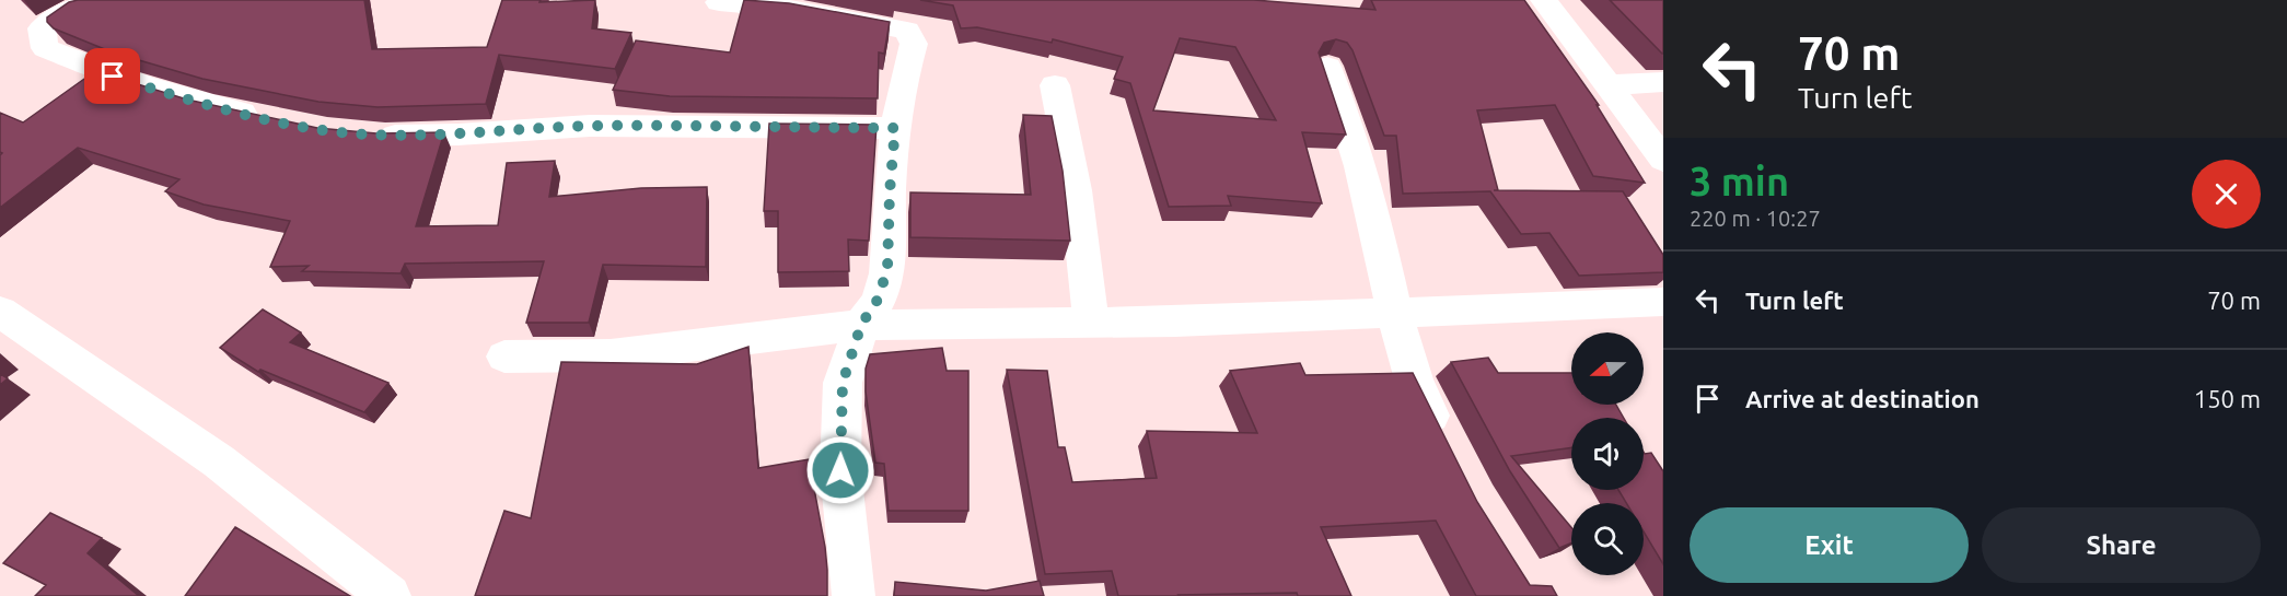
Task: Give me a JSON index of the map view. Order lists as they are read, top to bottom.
{
  "north": "left",
  "page": {
    "turn": ["70 m", "Turn left"],
    "heading": ["3 min", "220 m · 10:27"],
    "list": [
      {
        "name": "Turn left",
        "value": "70 m"
      },
      {
        "name": "Arrive at destination",
        "value": "150 m"
      }
    ],
    "buttons": ["Exit", "Share"]
  }
}
